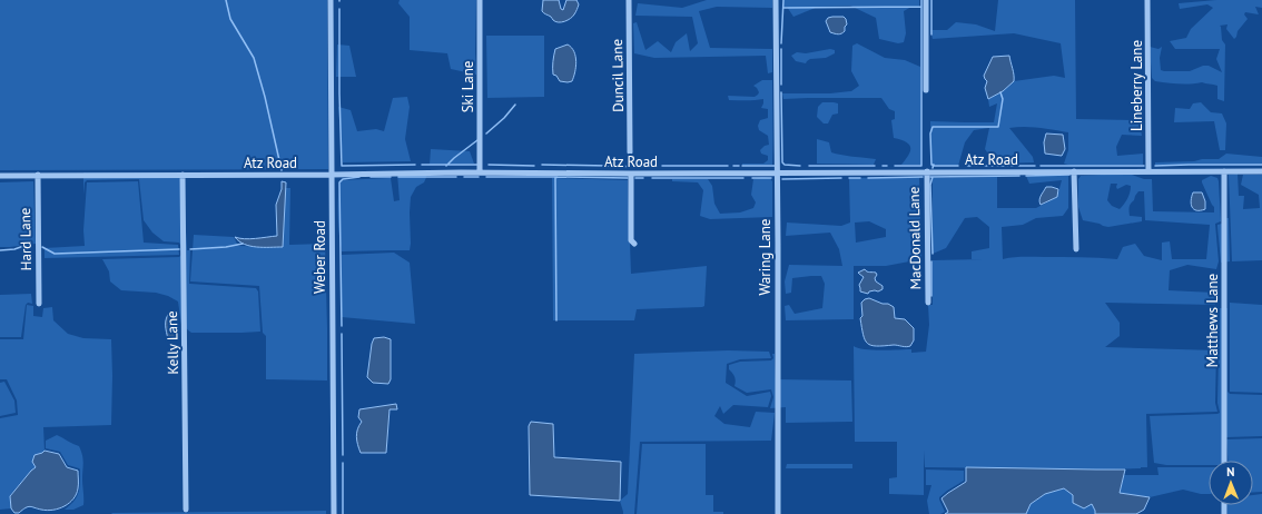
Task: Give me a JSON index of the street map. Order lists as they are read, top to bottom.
{
  "streets": {
    "street": [
      "Duncil Lane",
      "Lineberry Lane",
      "Ski Lane",
      "Atz Road",
      "MacDonald Lane",
      "Hard Lane",
      "Weber Road",
      "Waring Lane",
      "Matthews Lane",
      "Kelly Lane"
    ]
  },
  "crossings": [
    ["Lineberry Lane", "Atz Road"],
    ["Ski Lane", "Atz Road"],
    ["Atz Road", "MacDonald Lane"],
    ["Atz Road", "Hard Lane"],
    ["Atz Road", "Weber Road"],
    ["Atz Road", "Waring Lane"],
    ["Atz Road", "Matthews Lane"],
    ["Atz Road", "Kelly Lane"]
  ],
  "north": "top"
}
